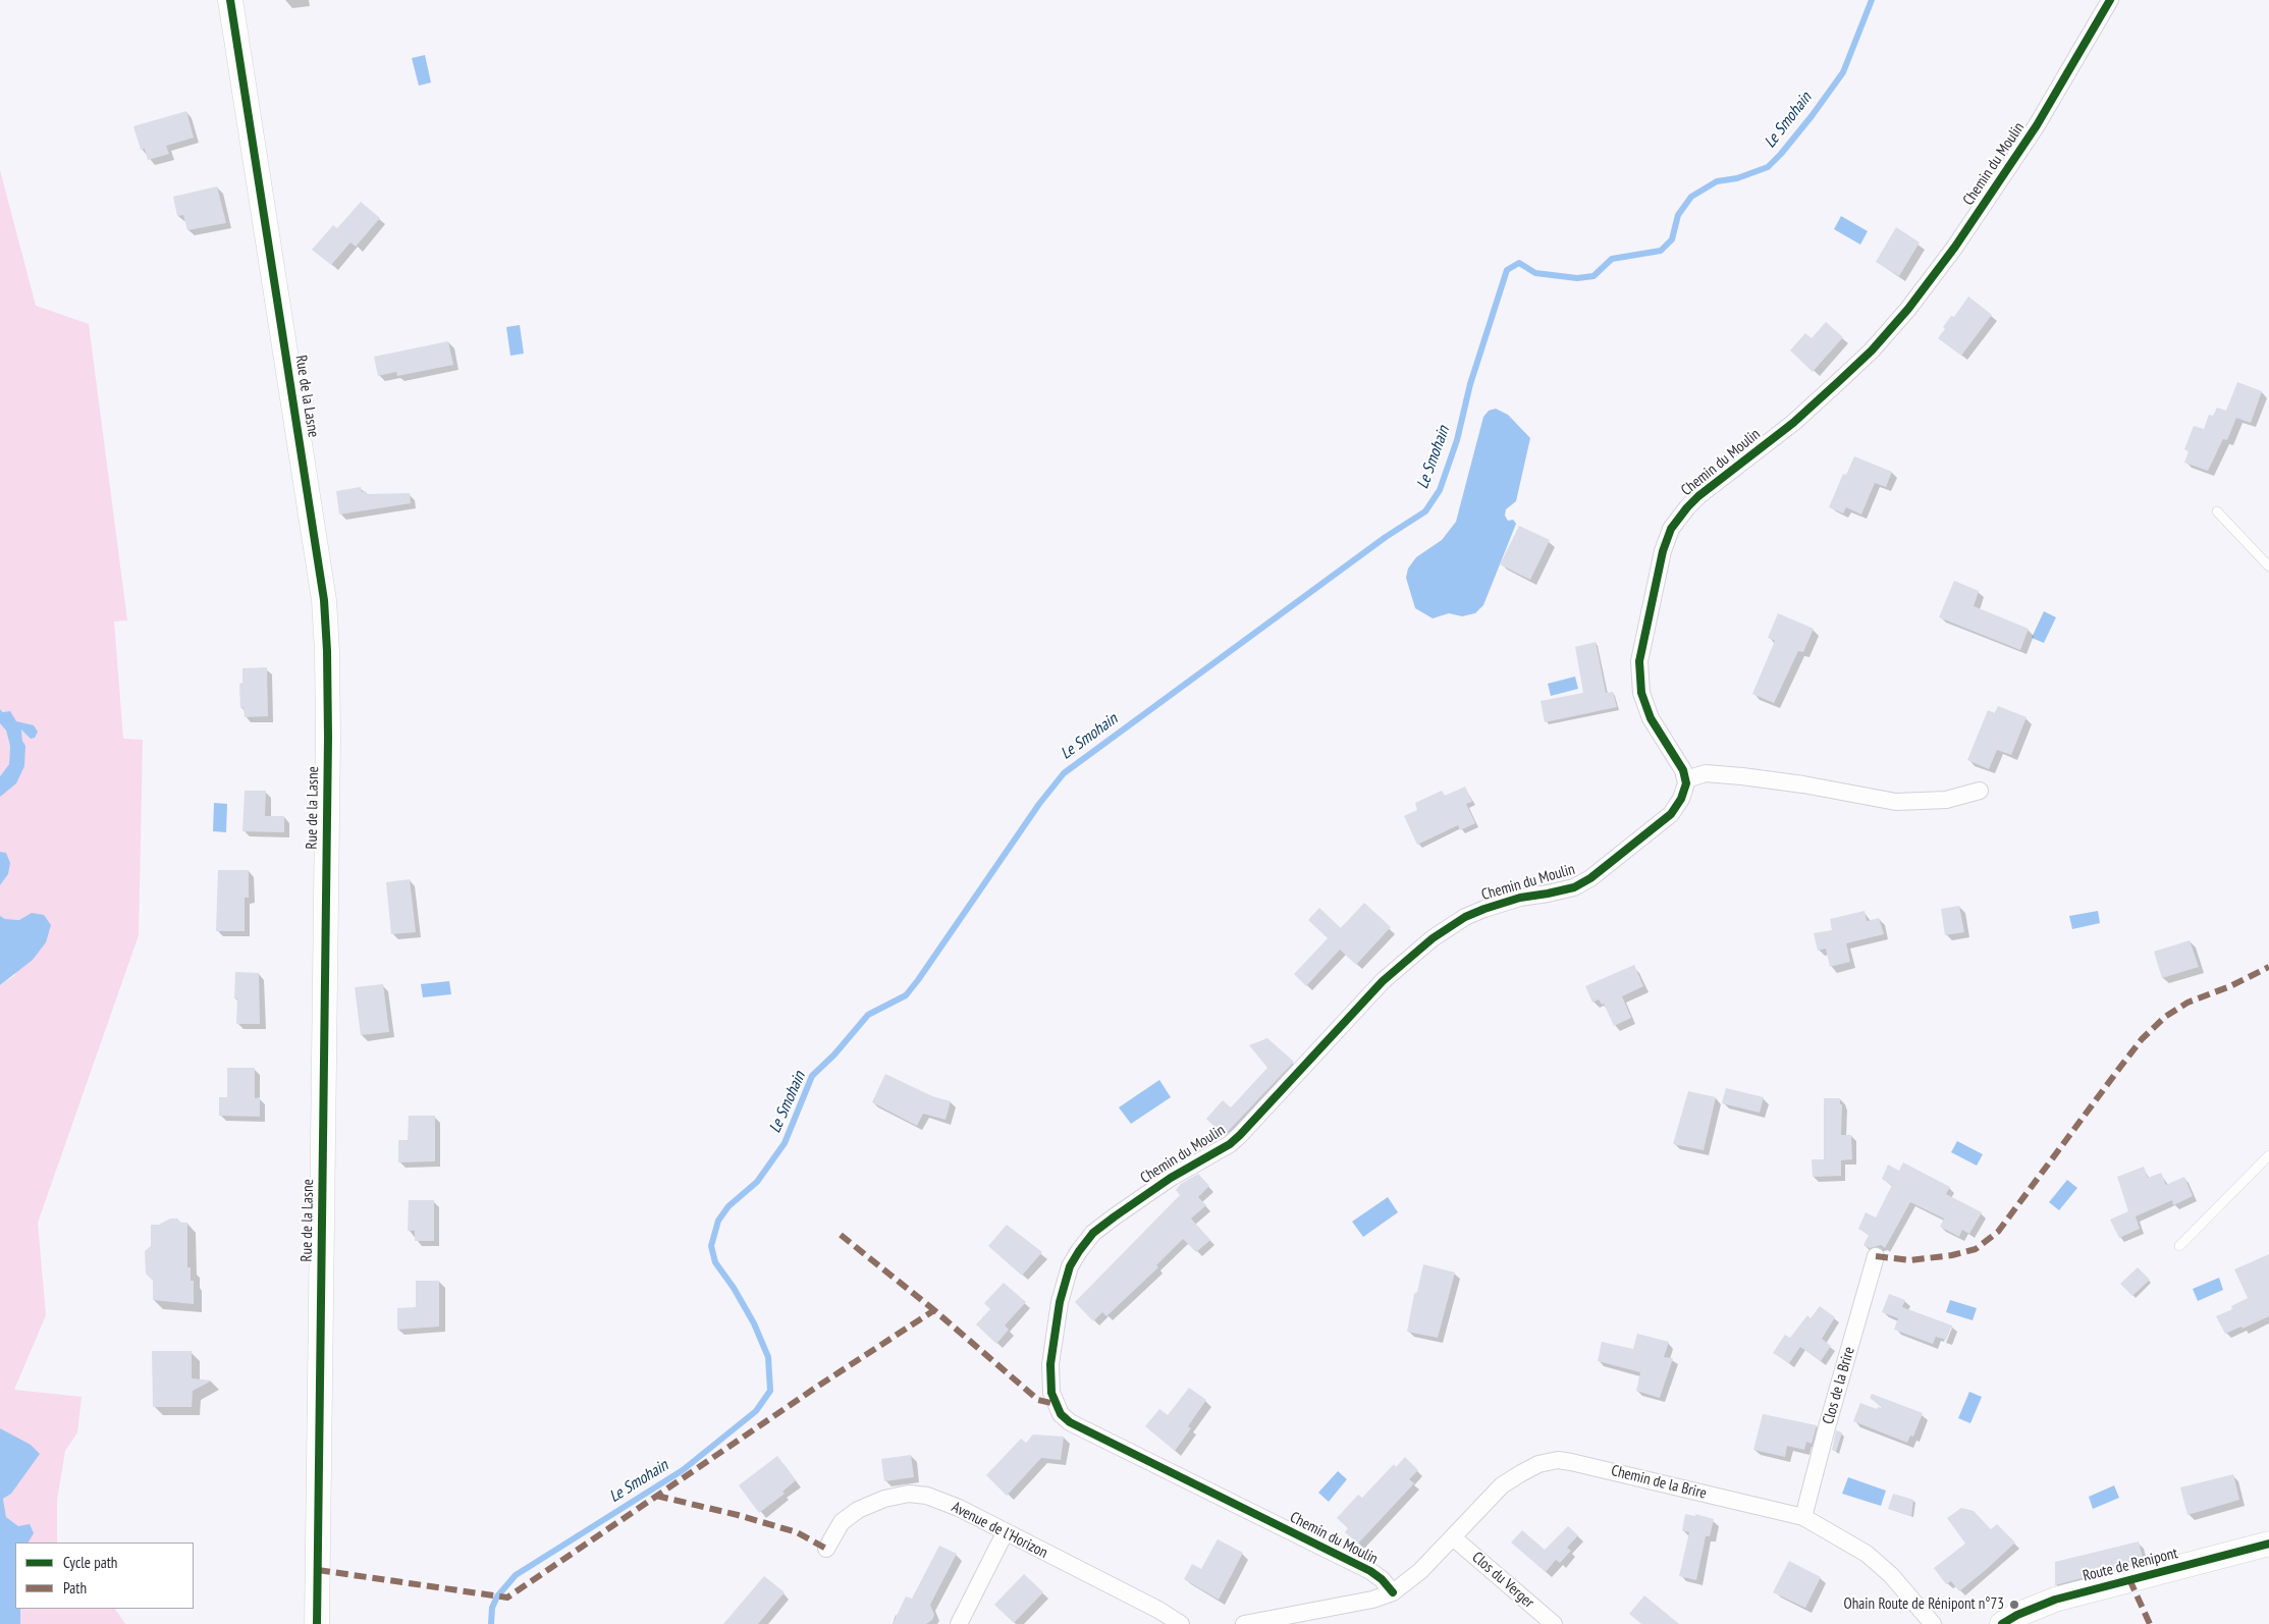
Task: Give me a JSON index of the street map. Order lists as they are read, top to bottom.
{
  "streets": {
    "street": [
      "Chemin du Moulin",
      "Rue de la Lasne",
      "Clos de la Brire",
      "Chemin de la Brire",
      "Avenue de l'Horizon",
      "Route de Renipont",
      "Clos du Verger"
    ]
  },
  "crossings": [
    ["Chemin du Moulin", "Chemin de la Brire"],
    ["Clos de la Brire", "Chemin de la Brire"],
    ["Chemin de la Brire", "Clos du Verger"]
  ],
  "water": ["Le Smohain"],
  "places": ["Ohain Route de Rénipont n°73"],
  "legend": ["Cycle path", "Path"]
}
